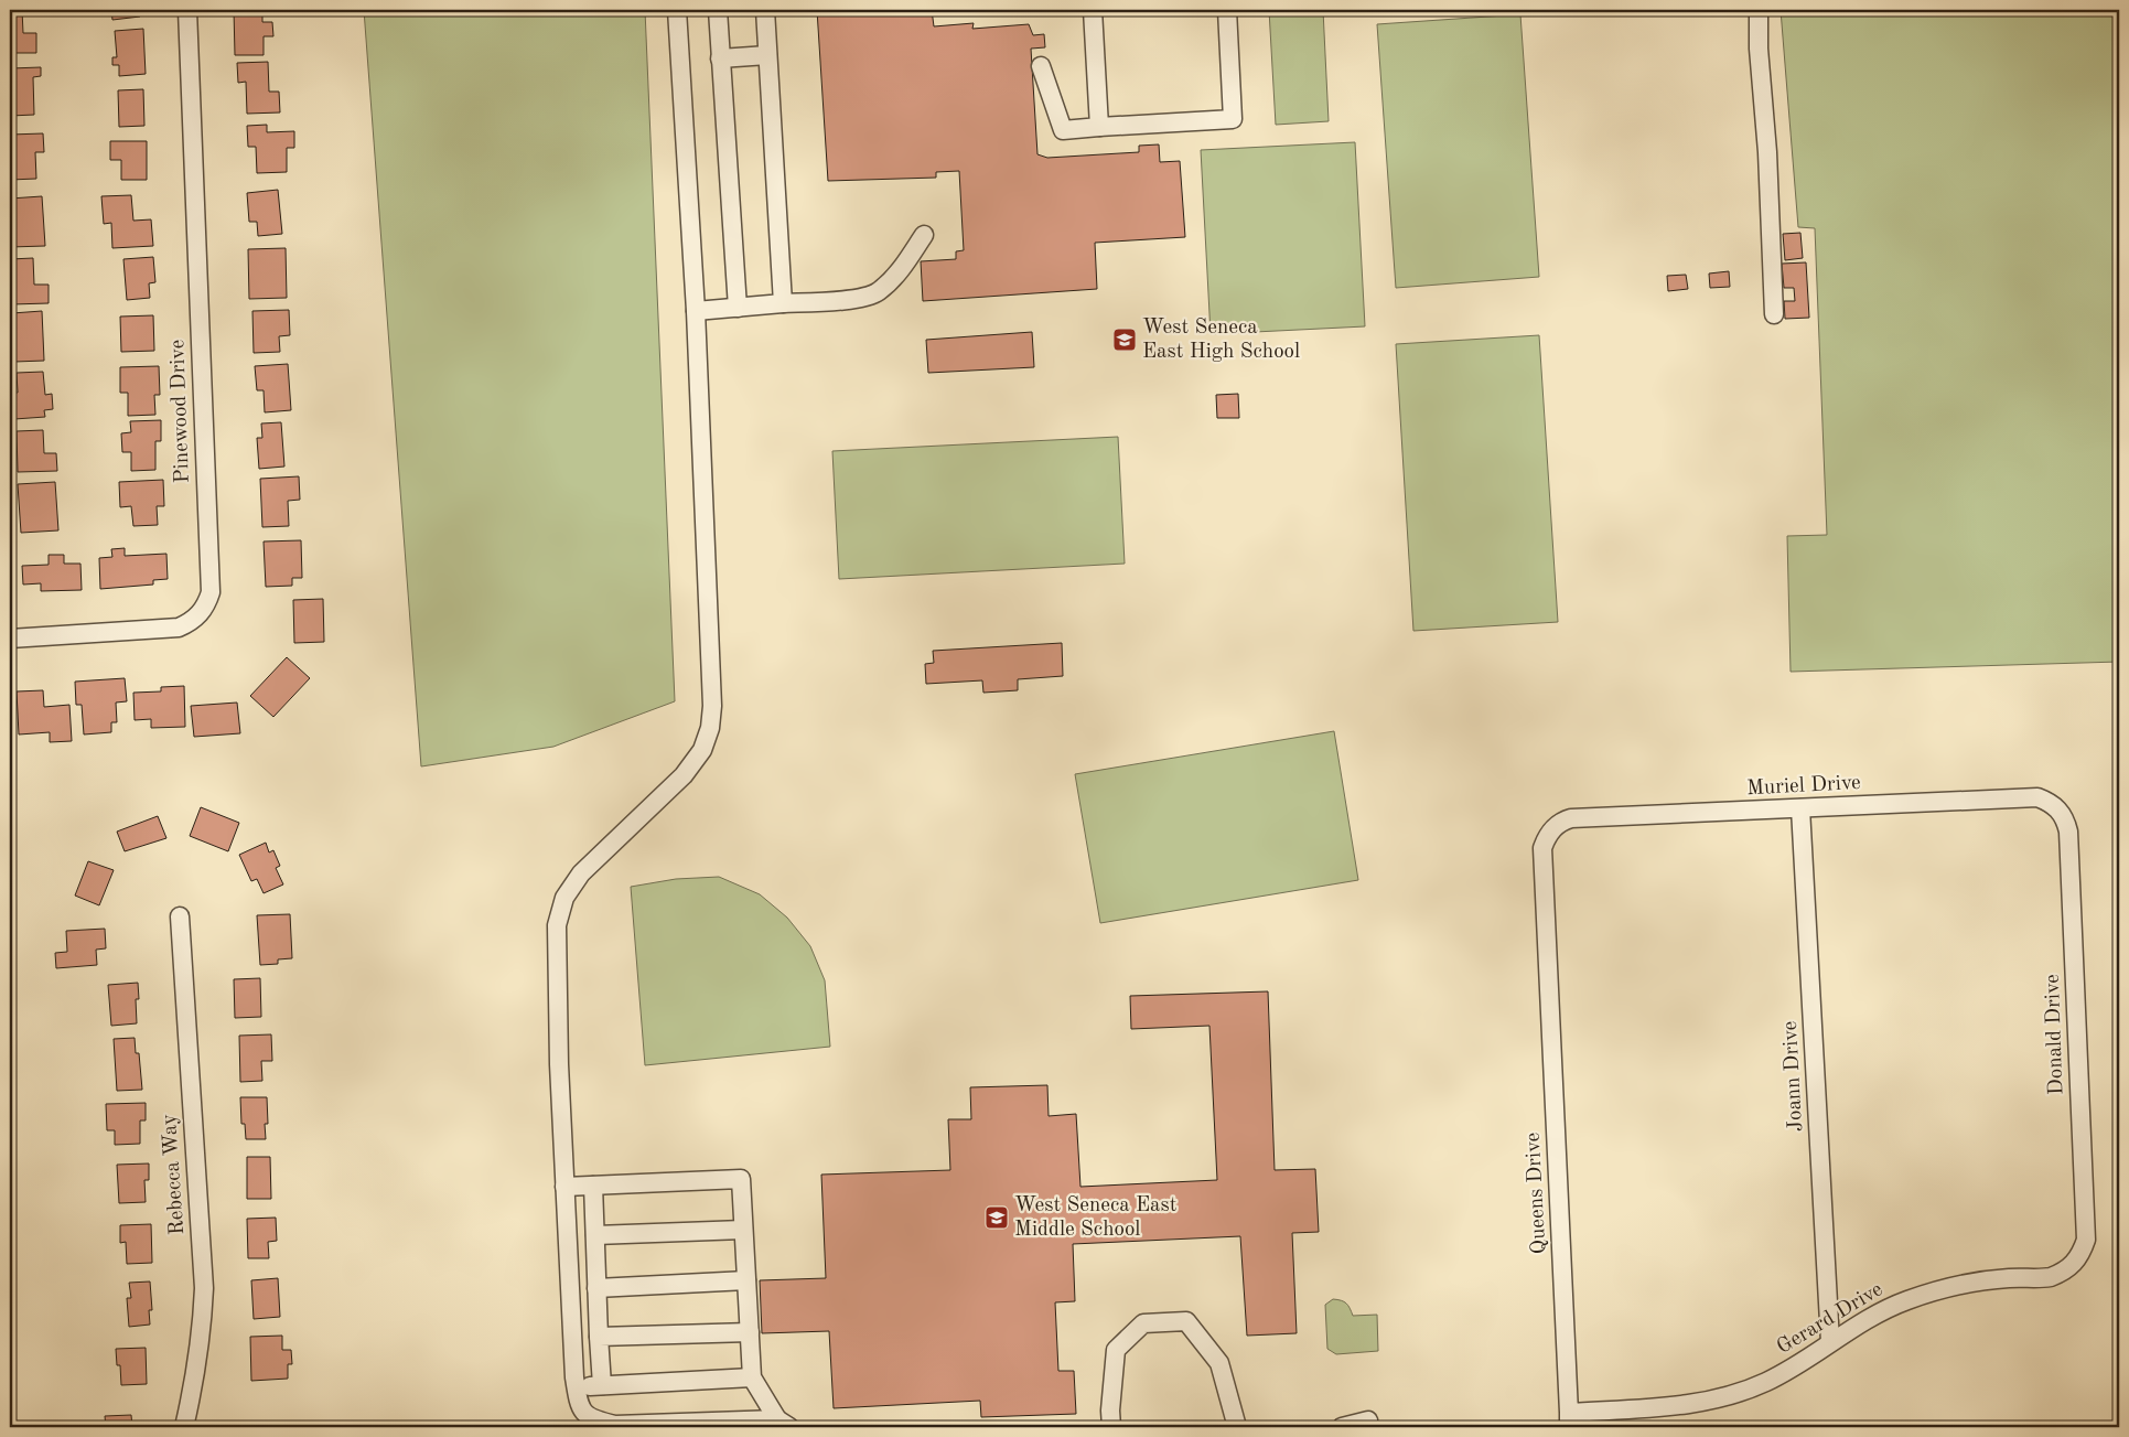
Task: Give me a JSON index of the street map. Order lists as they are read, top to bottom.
{
  "streets": {
    "street": [
      "Pinewood Drive",
      "Muriel Drive",
      "Donald Drive",
      "Joann Drive",
      "Rebecca Way",
      "Queens Drive",
      "Gerard Drive"
    ]
  },
  "crossings": [
    ["Muriel Drive", "Donald Drive"],
    ["Muriel Drive", "Joann Drive"],
    ["Muriel Drive", "Queens Drive"],
    ["Donald Drive", "Gerard Drive"],
    ["Joann Drive", "Gerard Drive"],
    ["Queens Drive", "Gerard Drive"]
  ],
  "places": {
    "school or university": ["West Seneca East High School", "West Seneca East Middle School"]
  }
}
